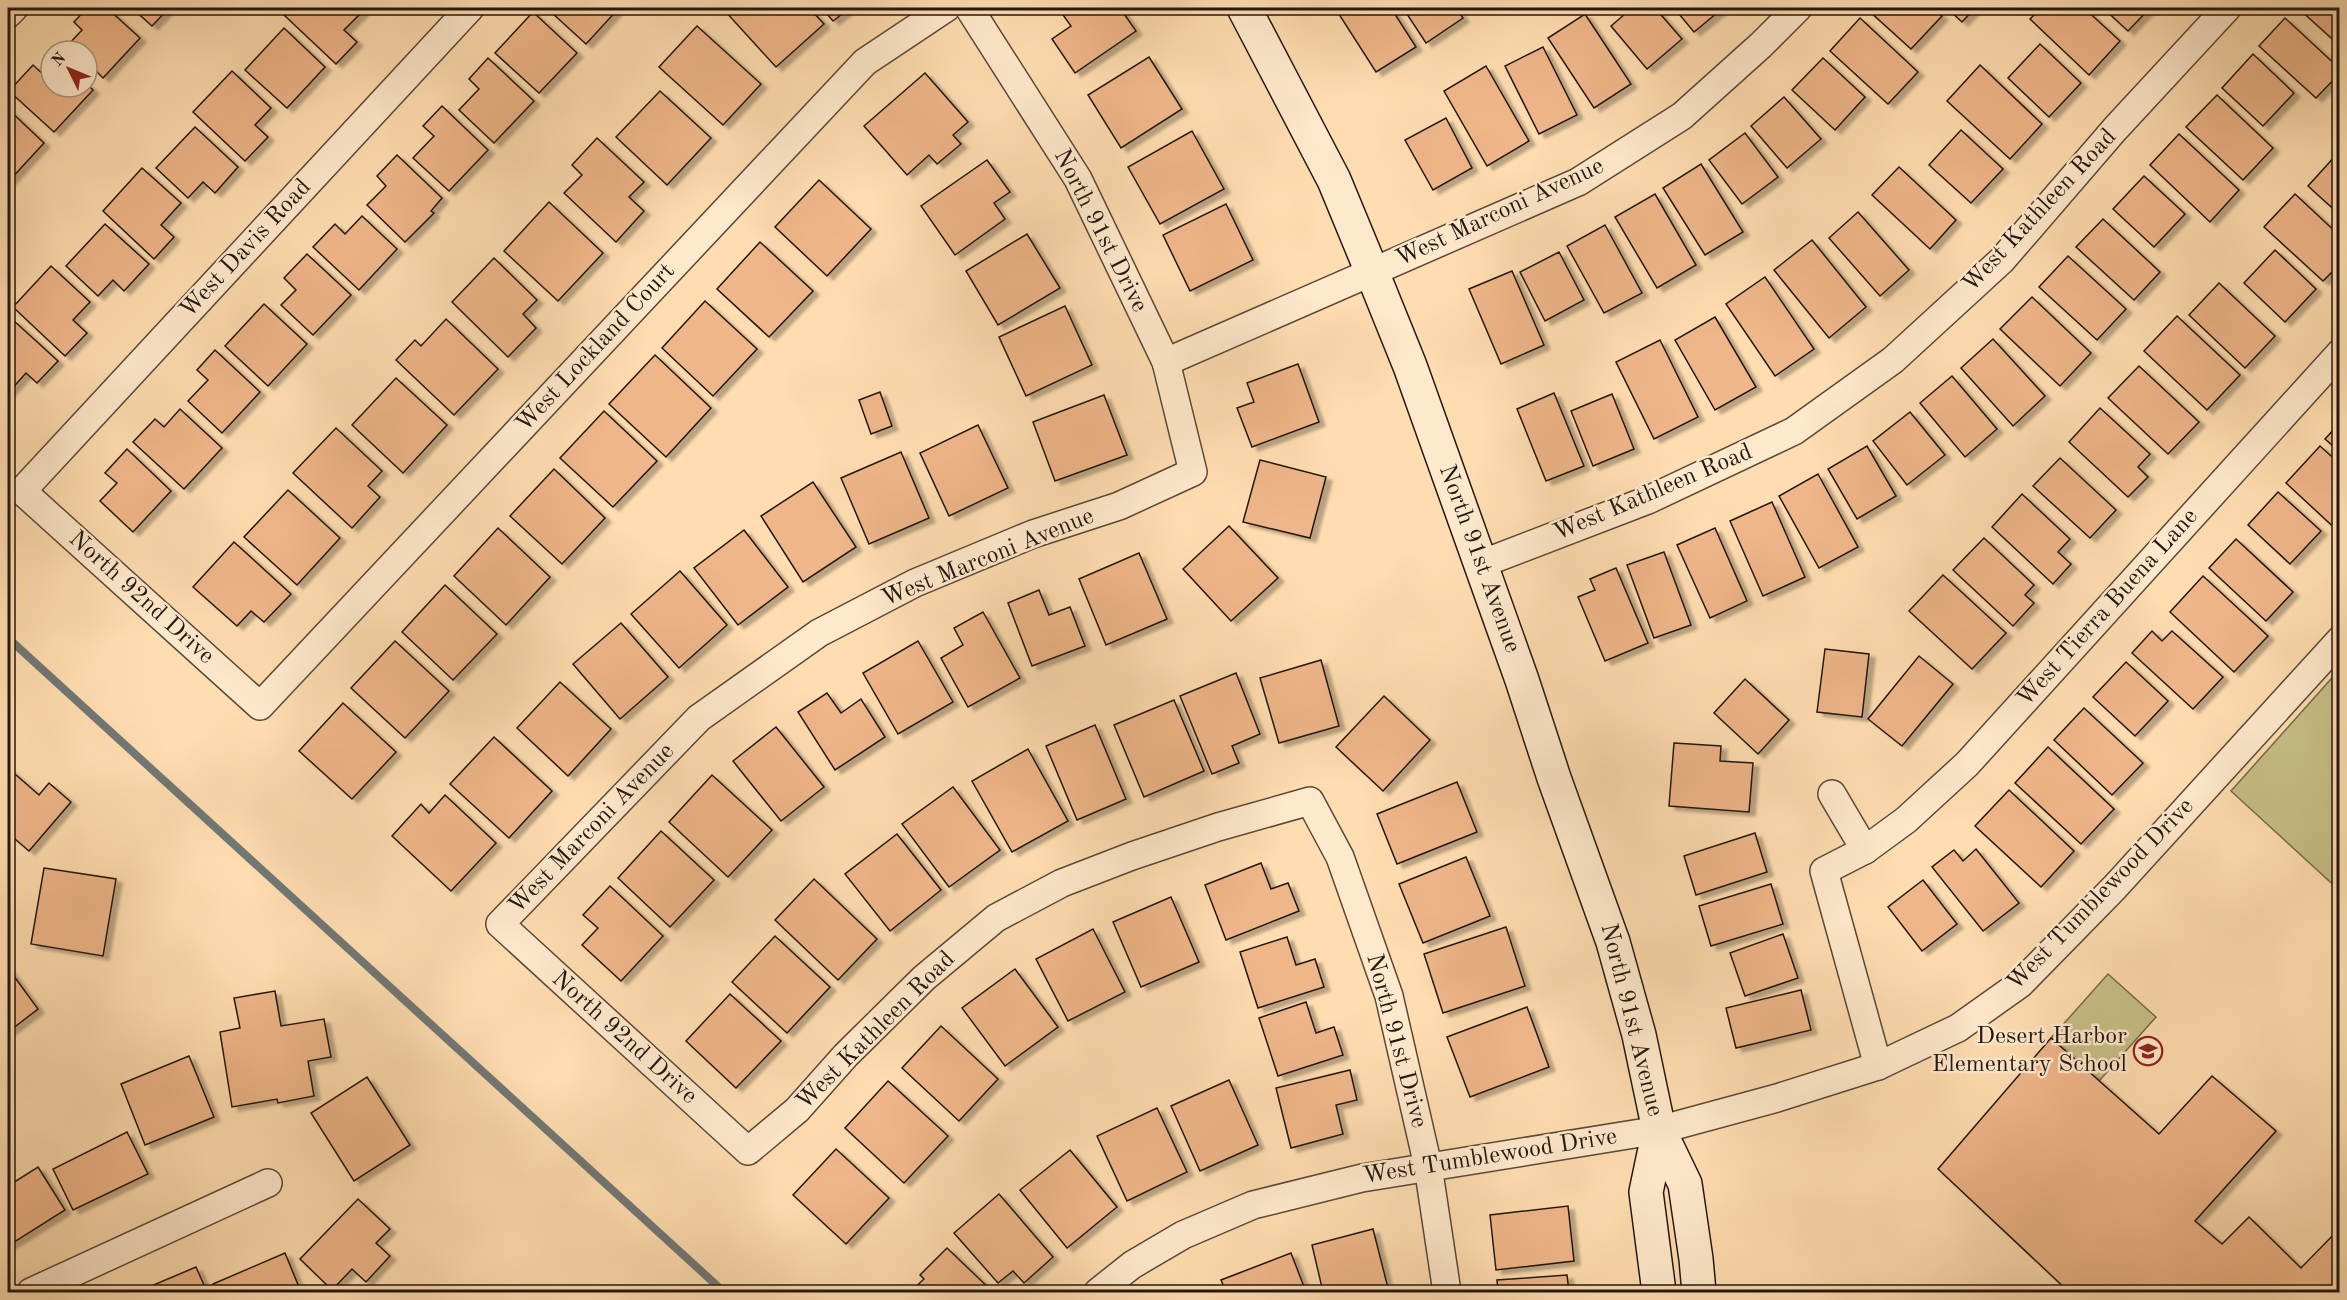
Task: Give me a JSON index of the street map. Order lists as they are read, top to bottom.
{
  "streets": {
    "main road": ["North 91st Avenue"],
    "street": [
      "West Kathleen Road",
      "West Marconi Avenue",
      "North 91st Drive",
      "West Davis Road",
      "West Lockland Court",
      "North 92nd Drive",
      "West Tierra Buena Lane",
      "West Tumblewood Drive"
    ]
  },
  "crossings": [
    ["West Kathleen Road", "North 91st Drive"],
    ["West Kathleen Road", "North 91st Avenue"],
    ["West Kathleen Road", "North 92nd Drive"],
    ["West Marconi Avenue", "North 91st Drive"],
    ["West Marconi Avenue", "North 91st Avenue"],
    ["West Marconi Avenue", "North 92nd Drive"],
    ["North 91st Drive", "West Tumblewood Drive"],
    ["West Davis Road", "North 92nd Drive"],
    ["West Lockland Court", "North 92nd Drive"],
    ["North 91st Avenue", "West Tumblewood Drive"],
    ["West Tierra Buena Lane", "West Tumblewood Drive"]
  ],
  "places": {
    "school or university": ["Desert Harbor Elementary School"]
  },
  "north": "top left"
}
